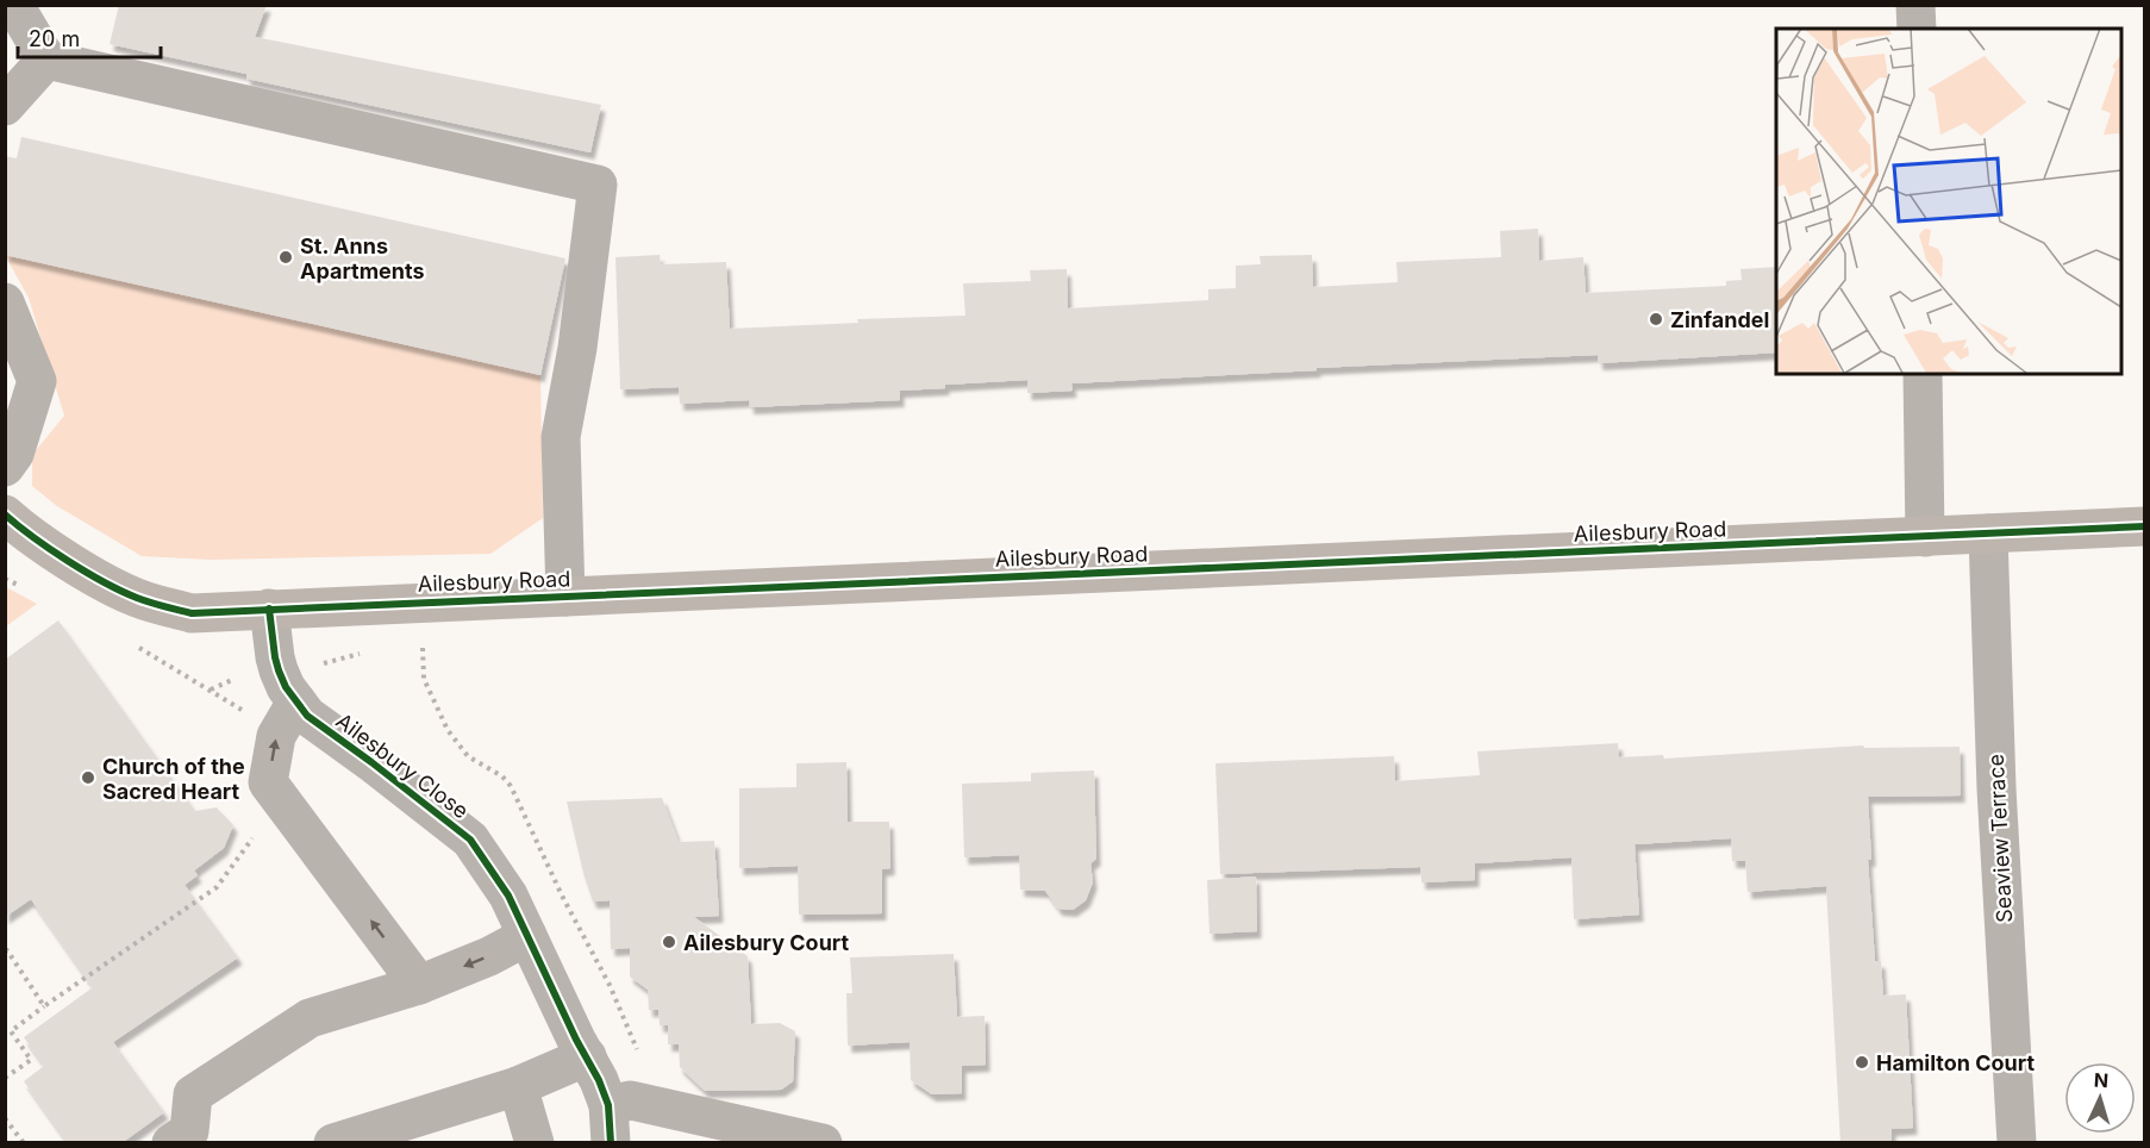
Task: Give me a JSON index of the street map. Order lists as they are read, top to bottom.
{
  "streets": {
    "main road": ["Ailesbury Road"],
    "street": ["Ailesbury Close", "Seaview Terrace"]
  },
  "crossings": [
    ["Ailesbury Road", "Seaview Terrace"]
  ],
  "places": [
    "St. Anns Apartments",
    "Zinfandel",
    "Church of the Sacred Heart",
    "Ailesbury Court",
    "Hamilton Court"
  ],
  "scale_bar": "20 m",
  "north": "top"
}
